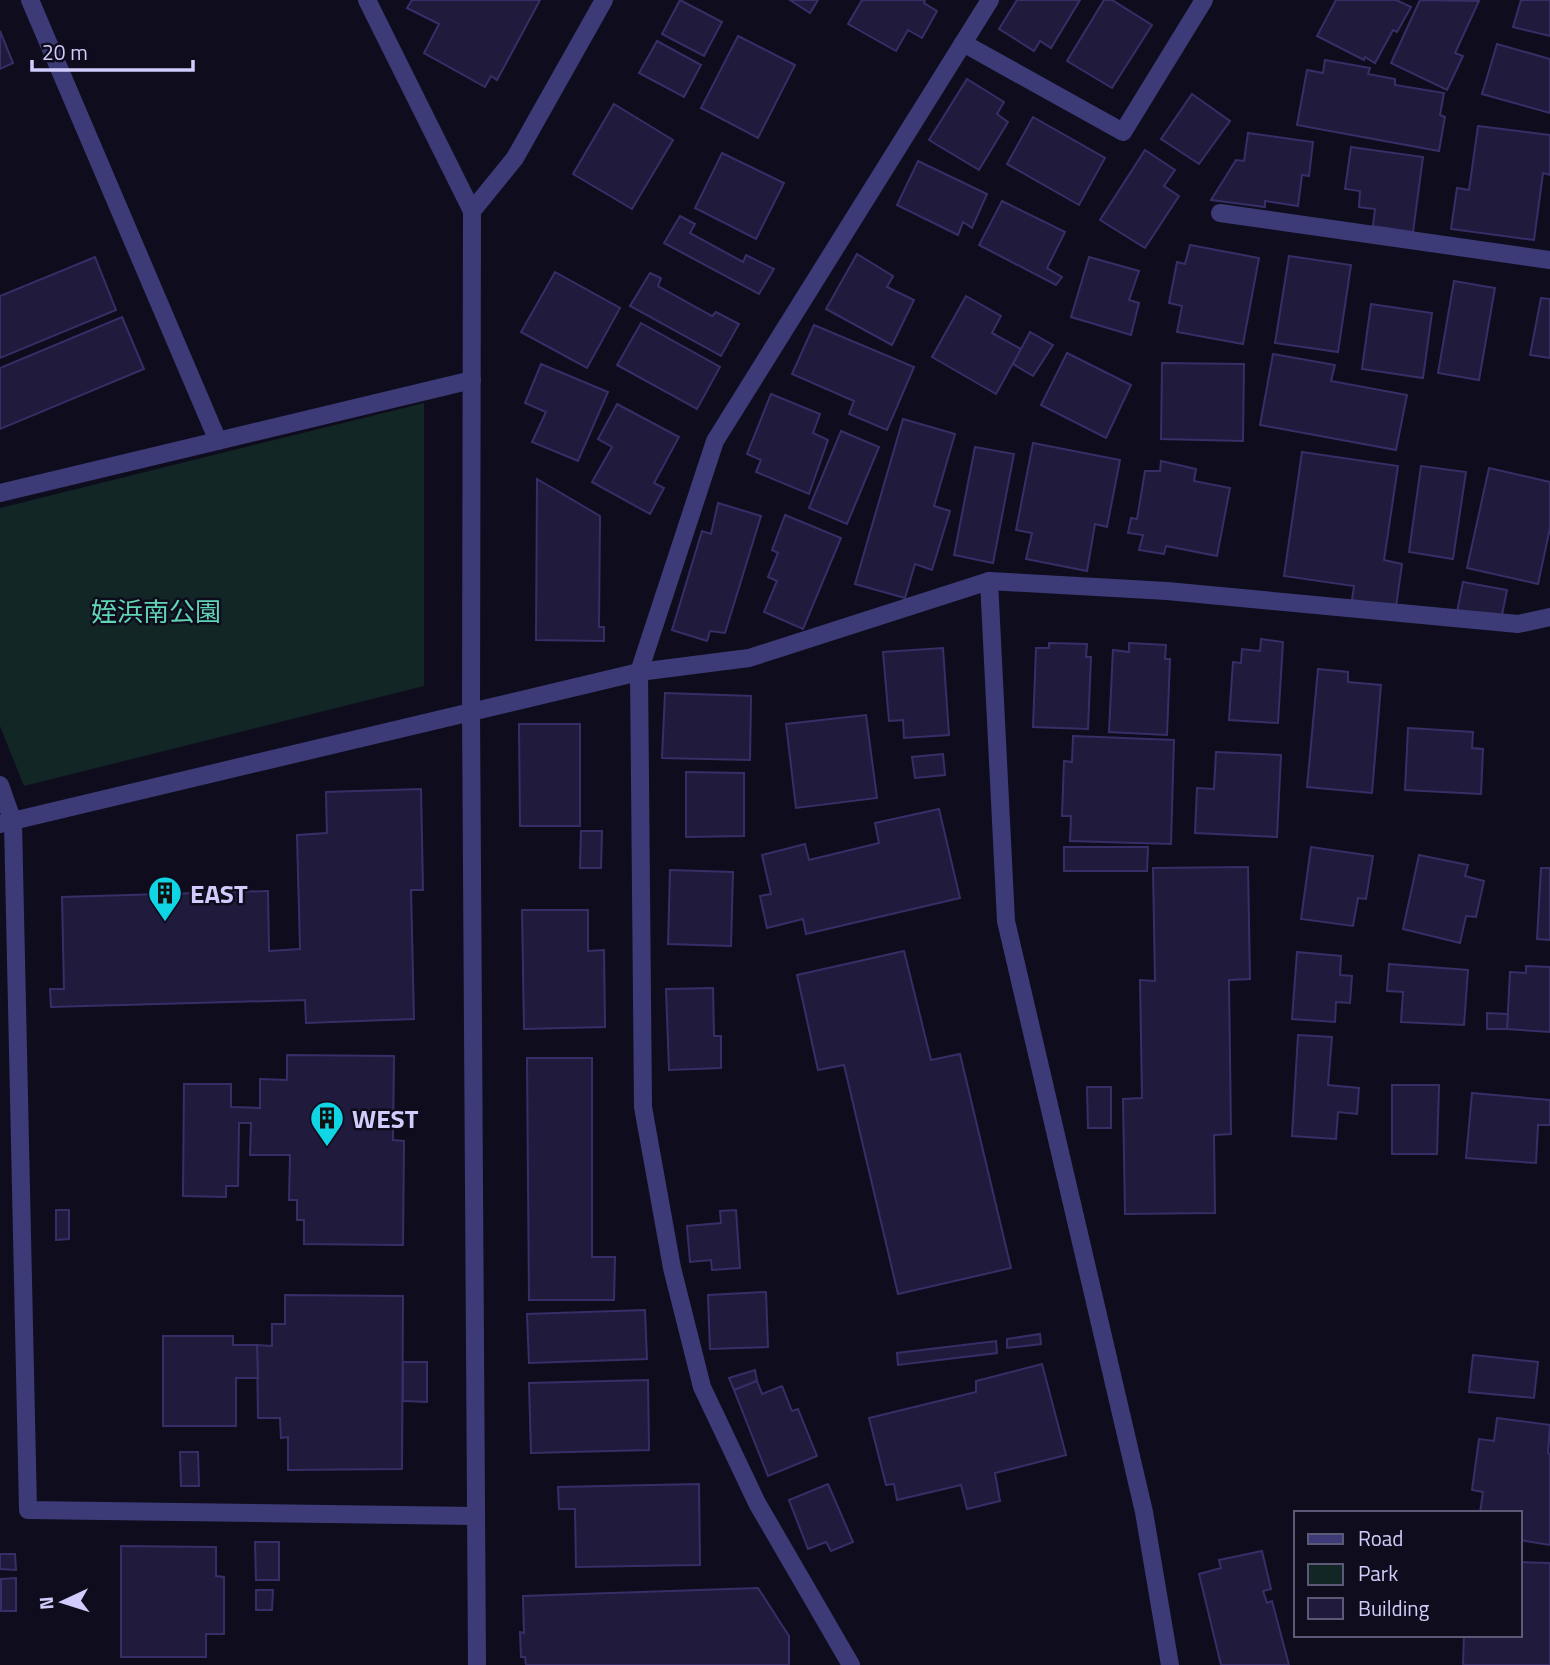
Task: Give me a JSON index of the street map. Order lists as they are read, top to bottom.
{
  "parks": ["姪浜南公園"],
  "places": {
    "building": ["EAST", "WEST"]
  },
  "legend": ["Road", "Park", "Building"],
  "scale_bar": "20 m",
  "north": "left"
}
